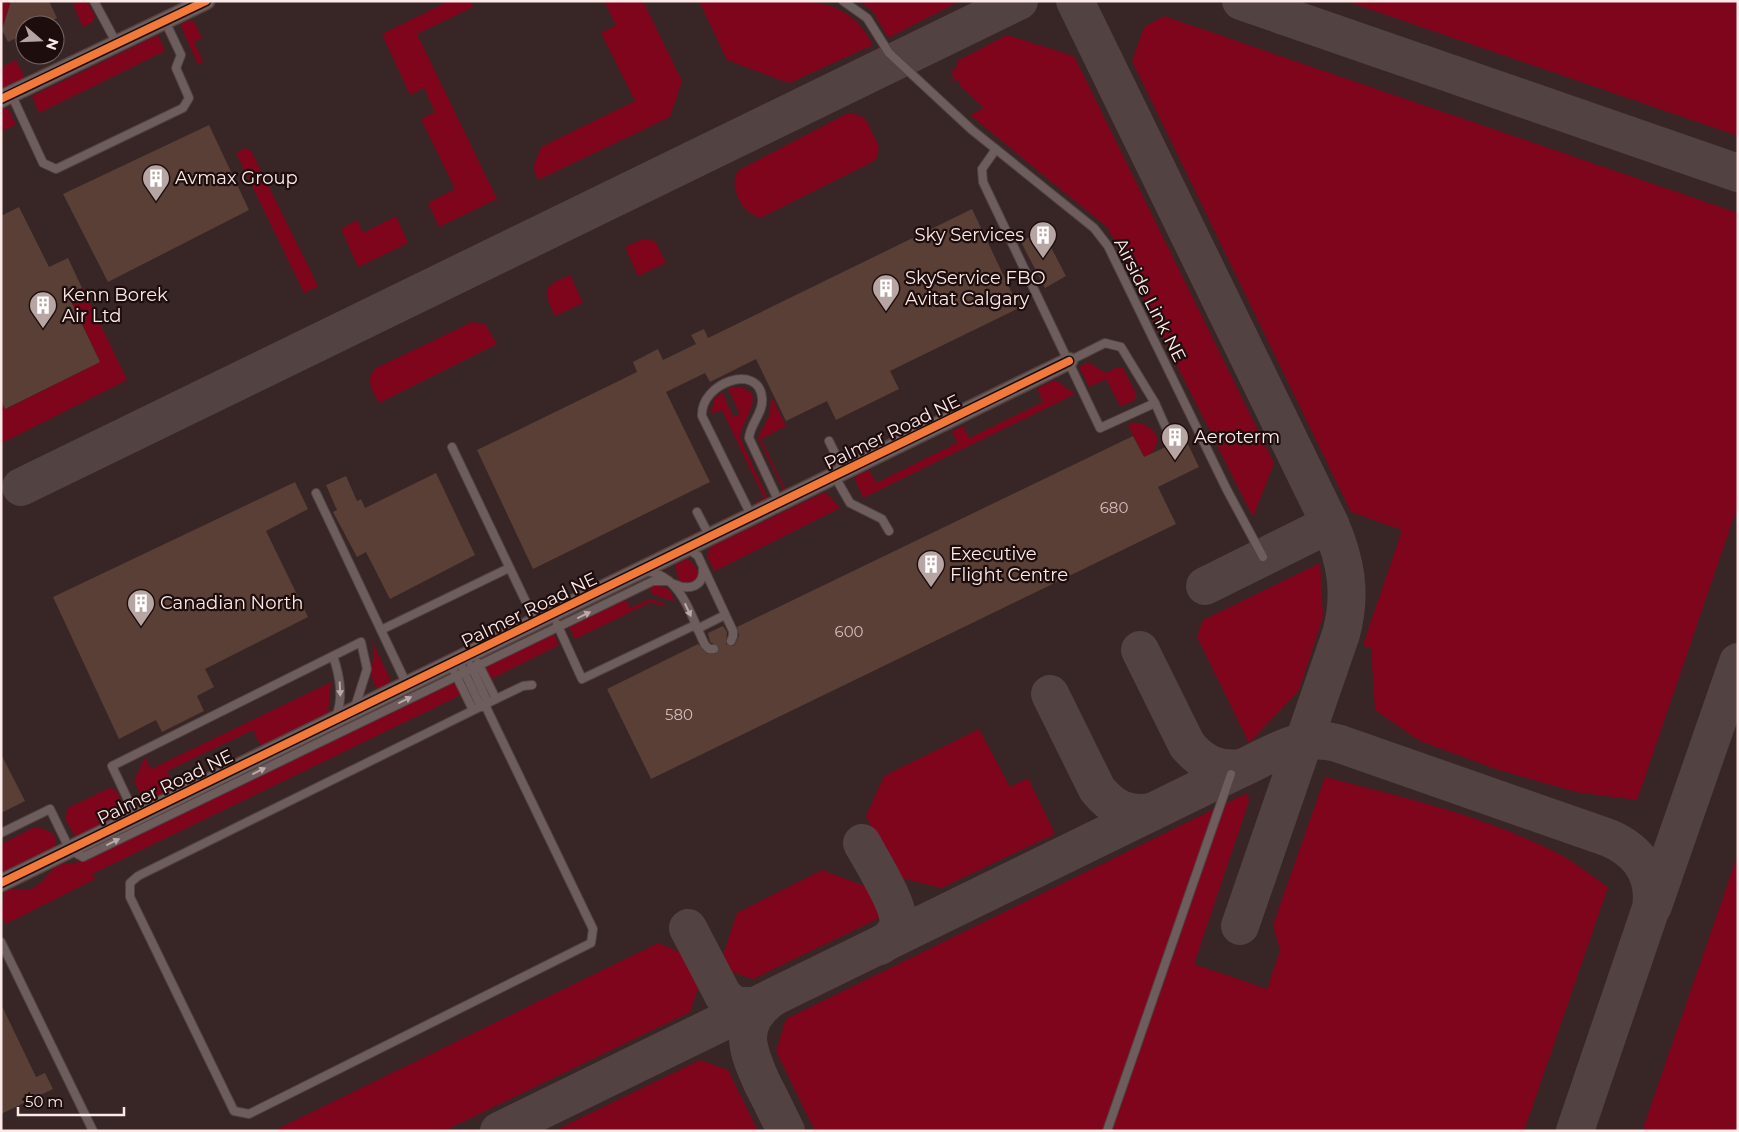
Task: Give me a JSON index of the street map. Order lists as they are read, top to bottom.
{
  "streets": {
    "street": ["Palmer Road NE"],
    "lane": ["Airside Link NE"]
  },
  "places": {
    "building": [
      "Avmax Group",
      "Sky Services",
      "SkyService FBO Avitat Calgary",
      "Kenn Borek Air Ltd",
      "Aeroterm",
      "Executive Flight Centre",
      "Canadian North"
    ]
  },
  "house_numbers": ["680", "600", "580"],
  "scale_bar": "50 m",
  "north": "right"
}
